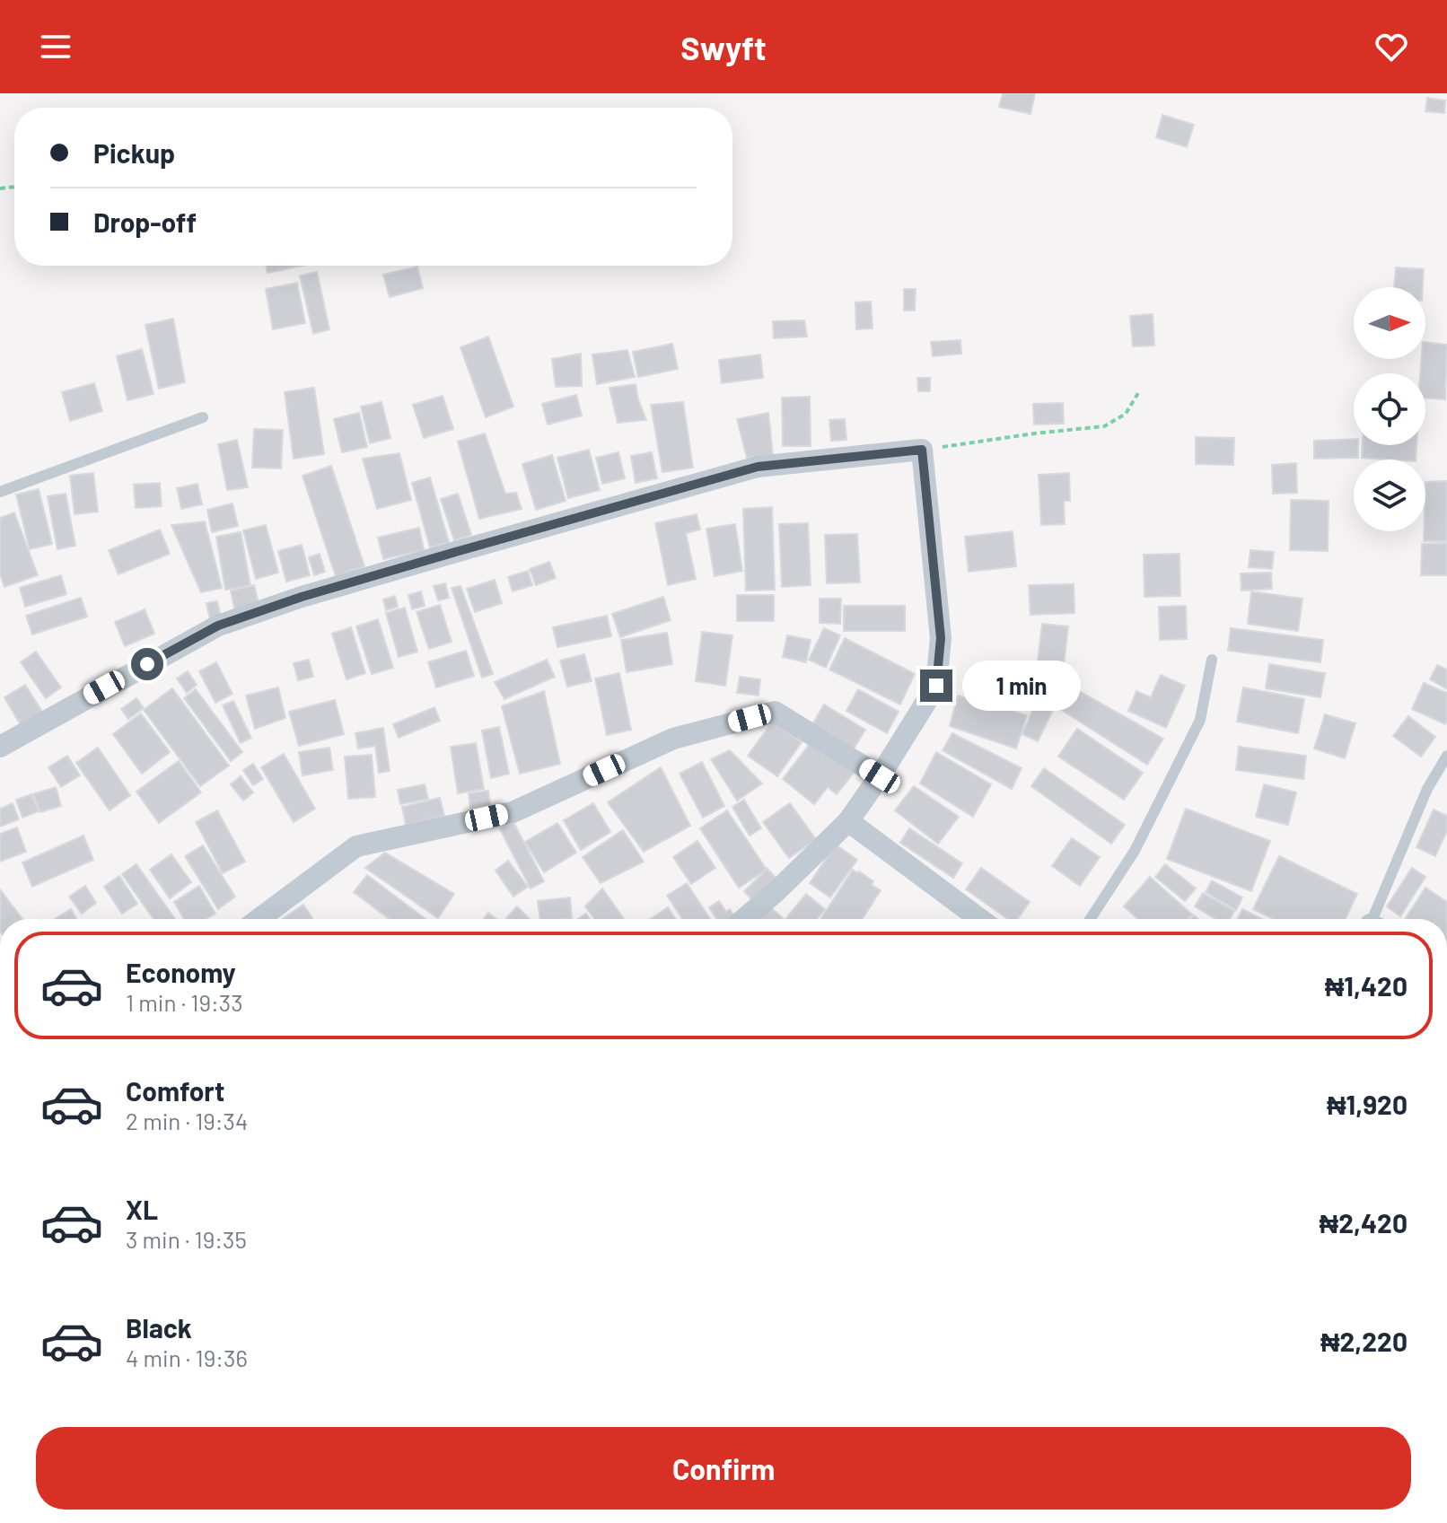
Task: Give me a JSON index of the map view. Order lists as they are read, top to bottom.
{
  "north": "right",
  "page": {
    "header": "Swyft",
    "banner": ["Pickup", "Drop-off"],
    "bubble": "1 min",
    "list": [
      {
        "name": "Economy",
        "note": "1 min · 19:33",
        "value": "₦1,420"
      },
      {
        "name": "Comfort",
        "note": "2 min · 19:34",
        "value": "₦1,920"
      },
      {
        "name": "XL",
        "note": "3 min · 19:35",
        "value": "₦2,420"
      },
      {
        "name": "Black",
        "note": "4 min · 19:36",
        "value": "₦2,220"
      }
    ],
    "buttons": "Confirm"
  }
}
